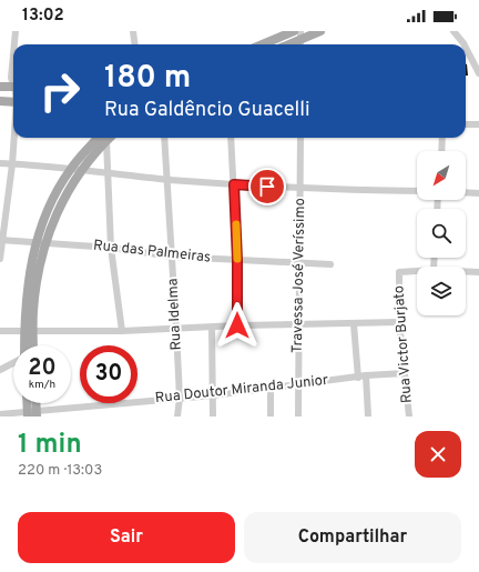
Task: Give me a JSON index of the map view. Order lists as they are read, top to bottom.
{
  "streets": {
    "street": [
      "Rua das Palmeiras",
      "Travessa José Veríssimo",
      "Rua Idelma",
      "Rua Victor Burjato",
      "Rua Doutor Miranda Junior"
    ]
  },
  "crossings": [
    ["Rua das Palmeiras", "Travessa José Veríssimo"],
    ["Rua das Palmeiras", "Rua Idelma"],
    ["Travessa José Veríssimo", "Rua Doutor Miranda Junior"],
    ["Rua Idelma", "Rua Doutor Miranda Junior"],
    ["Rua Victor Burjato", "Rua Doutor Miranda Junior"]
  ],
  "north": "bottom left",
  "page": {
    "status": "13:02",
    "turn": ["180 m", "Rua Galdêncio Guacelli"],
    "speed": "20 km/h",
    "limit": "30",
    "heading": ["1 min", "220 m · 13:03"],
    "buttons": ["Sair", "Compartilhar"]
  }
}
